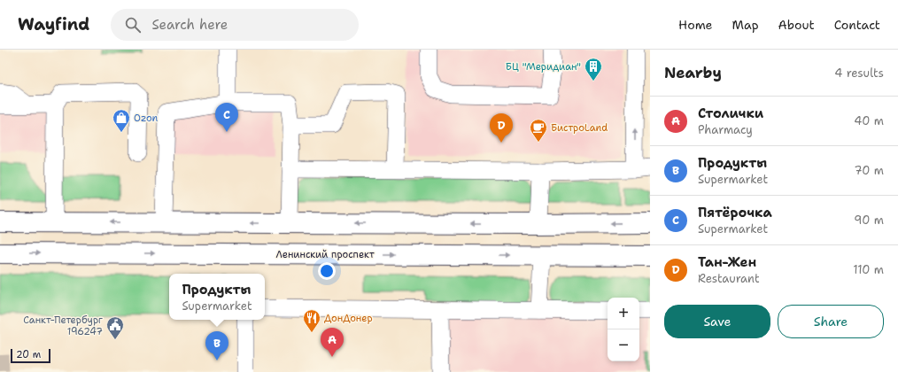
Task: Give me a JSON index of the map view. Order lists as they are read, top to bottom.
{
  "streets": {
    "main road": ["Ленинский проспект"]
  },
  "places": {
    "building": ["БЦ \"Меридиан\""],
    "shop": ["Ozon"],
    "cafe": ["БистроLand"],
    "restaurant": ["ДонДонер"],
    "public building": ["Санкт-Петербург 196247"]
  },
  "scale_bar": "20 m",
  "page": {
    "header": "Wayfind",
    "search": "Search here",
    "nav": [
      "Home",
      "Map",
      "About",
      "Contact"
    ],
    "heading": ["Nearby", "4 results"],
    "list": [
      {
        "mark": "A",
        "name": "Столички",
        "note": "Pharmacy",
        "value": "40 m"
      },
      {
        "mark": "B",
        "name": "Продукты",
        "note": "Supermarket",
        "value": "70 m"
      },
      {
        "mark": "C",
        "name": "Пятёрочка",
        "note": "Supermarket",
        "value": "90 m"
      },
      {
        "mark": "D",
        "name": "Тан-Жен",
        "note": "Restaurant",
        "value": "110 m"
      }
    ],
    "pins": [
      "C",
      "D",
      "A",
      "B"
    ],
    "popup": ["Продукты", "Supermarket"],
    "buttons": ["Save", "Share"],
    "map_buttons": ["+", "−"],
    "scale": "20 m"
  }
}
